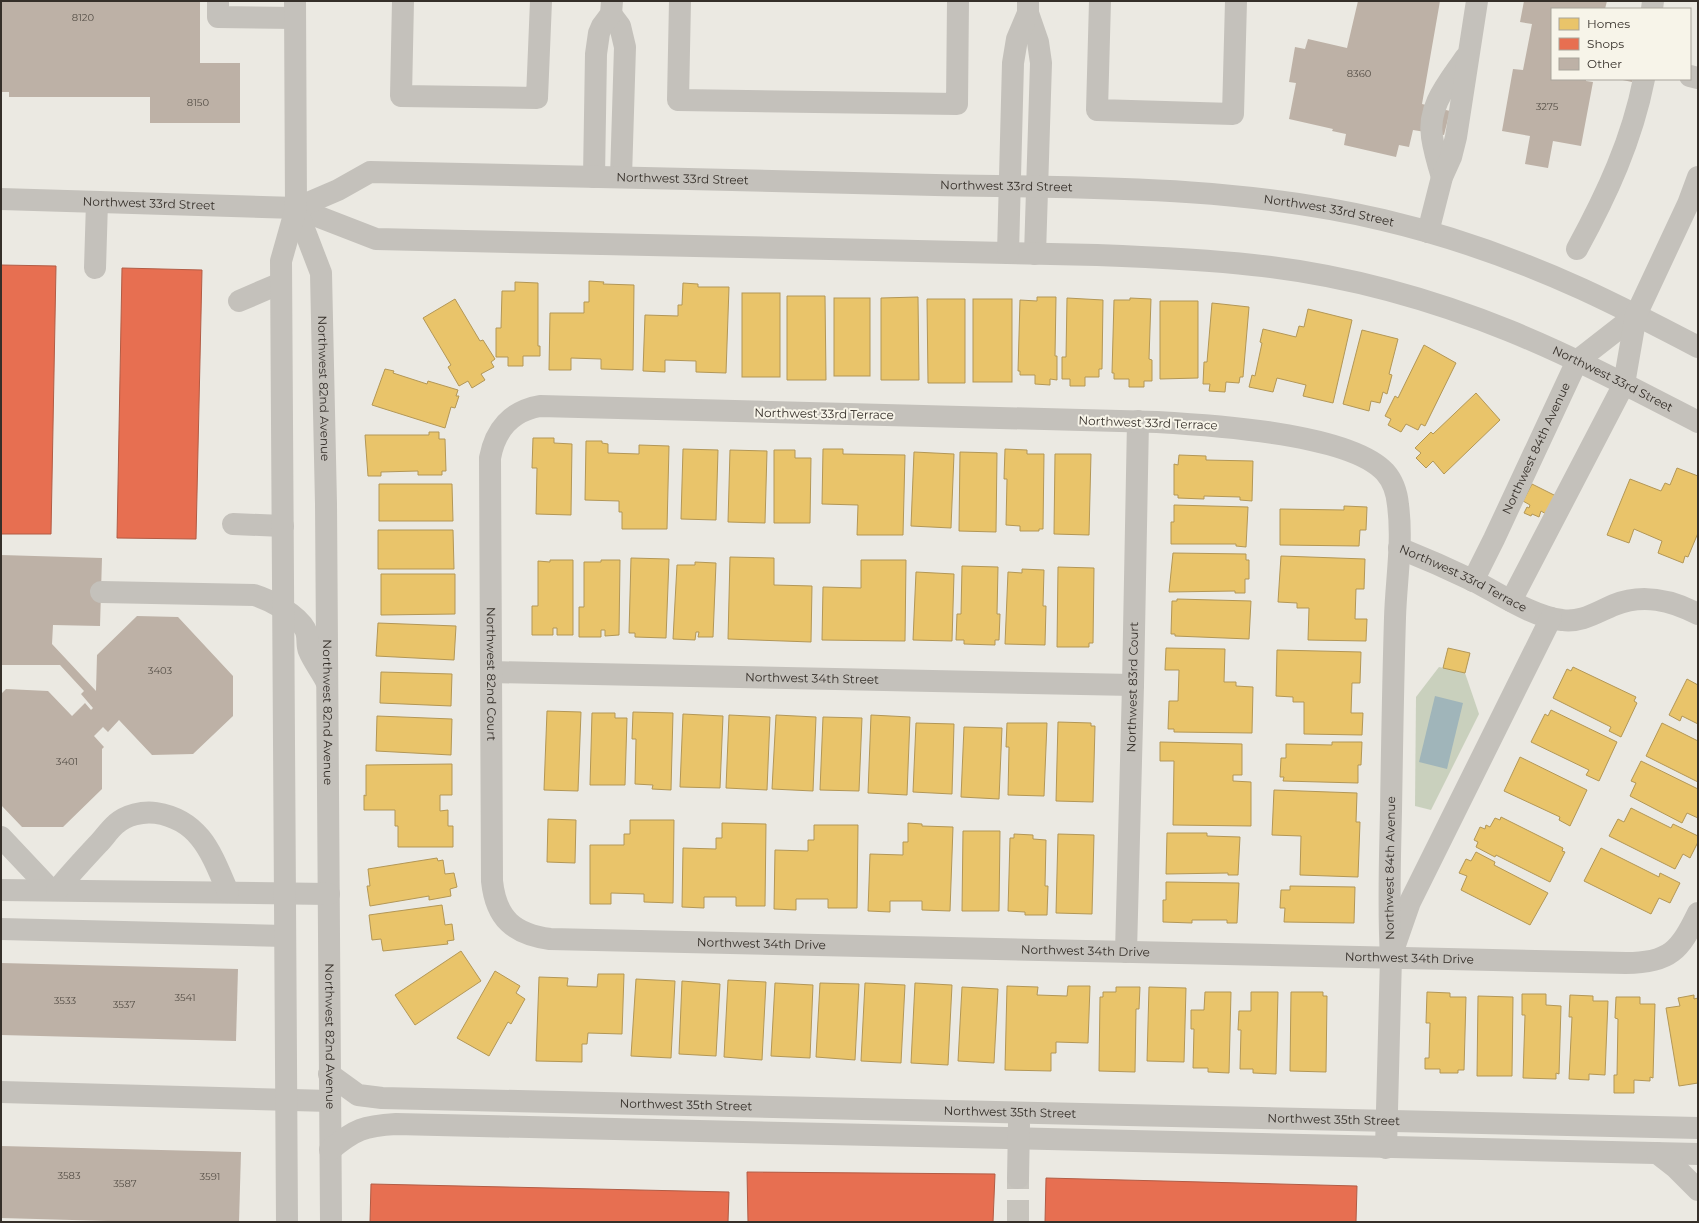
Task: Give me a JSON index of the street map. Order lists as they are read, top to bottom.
{
  "streets": {
    "street": [
      "Northwest 33rd Street",
      "Northwest 82nd Avenue",
      "Northwest 33rd Terrace",
      "Northwest 84th Avenue",
      "Northwest 82nd Court",
      "Northwest 34th Street",
      "Northwest 83rd Court",
      "Northwest 34th Drive",
      "Northwest 35th Street"
    ]
  },
  "crossings": [
    ["Northwest 33rd Street", "Northwest 82nd Avenue"],
    ["Northwest 33rd Street", "Northwest 84th Avenue"],
    ["Northwest 82nd Avenue", "Northwest 35th Street"],
    ["Northwest 33rd Terrace", "Northwest 84th Avenue"],
    ["Northwest 33rd Terrace", "Northwest 82nd Court"],
    ["Northwest 33rd Terrace", "Northwest 83rd Court"],
    ["Northwest 84th Avenue", "Northwest 34th Drive"],
    ["Northwest 82nd Court", "Northwest 34th Street"],
    ["Northwest 82nd Court", "Northwest 34th Drive"],
    ["Northwest 34th Street", "Northwest 83rd Court"],
    ["Northwest 83rd Court", "Northwest 34th Drive"]
  ],
  "house_numbers": [
    "8120",
    "8360",
    "8150",
    "3275",
    "3403",
    "3401",
    "3541",
    "3533",
    "3537",
    "3583",
    "3591",
    "3587"
  ],
  "legend": ["Homes", "Shops", "Other"]
}
